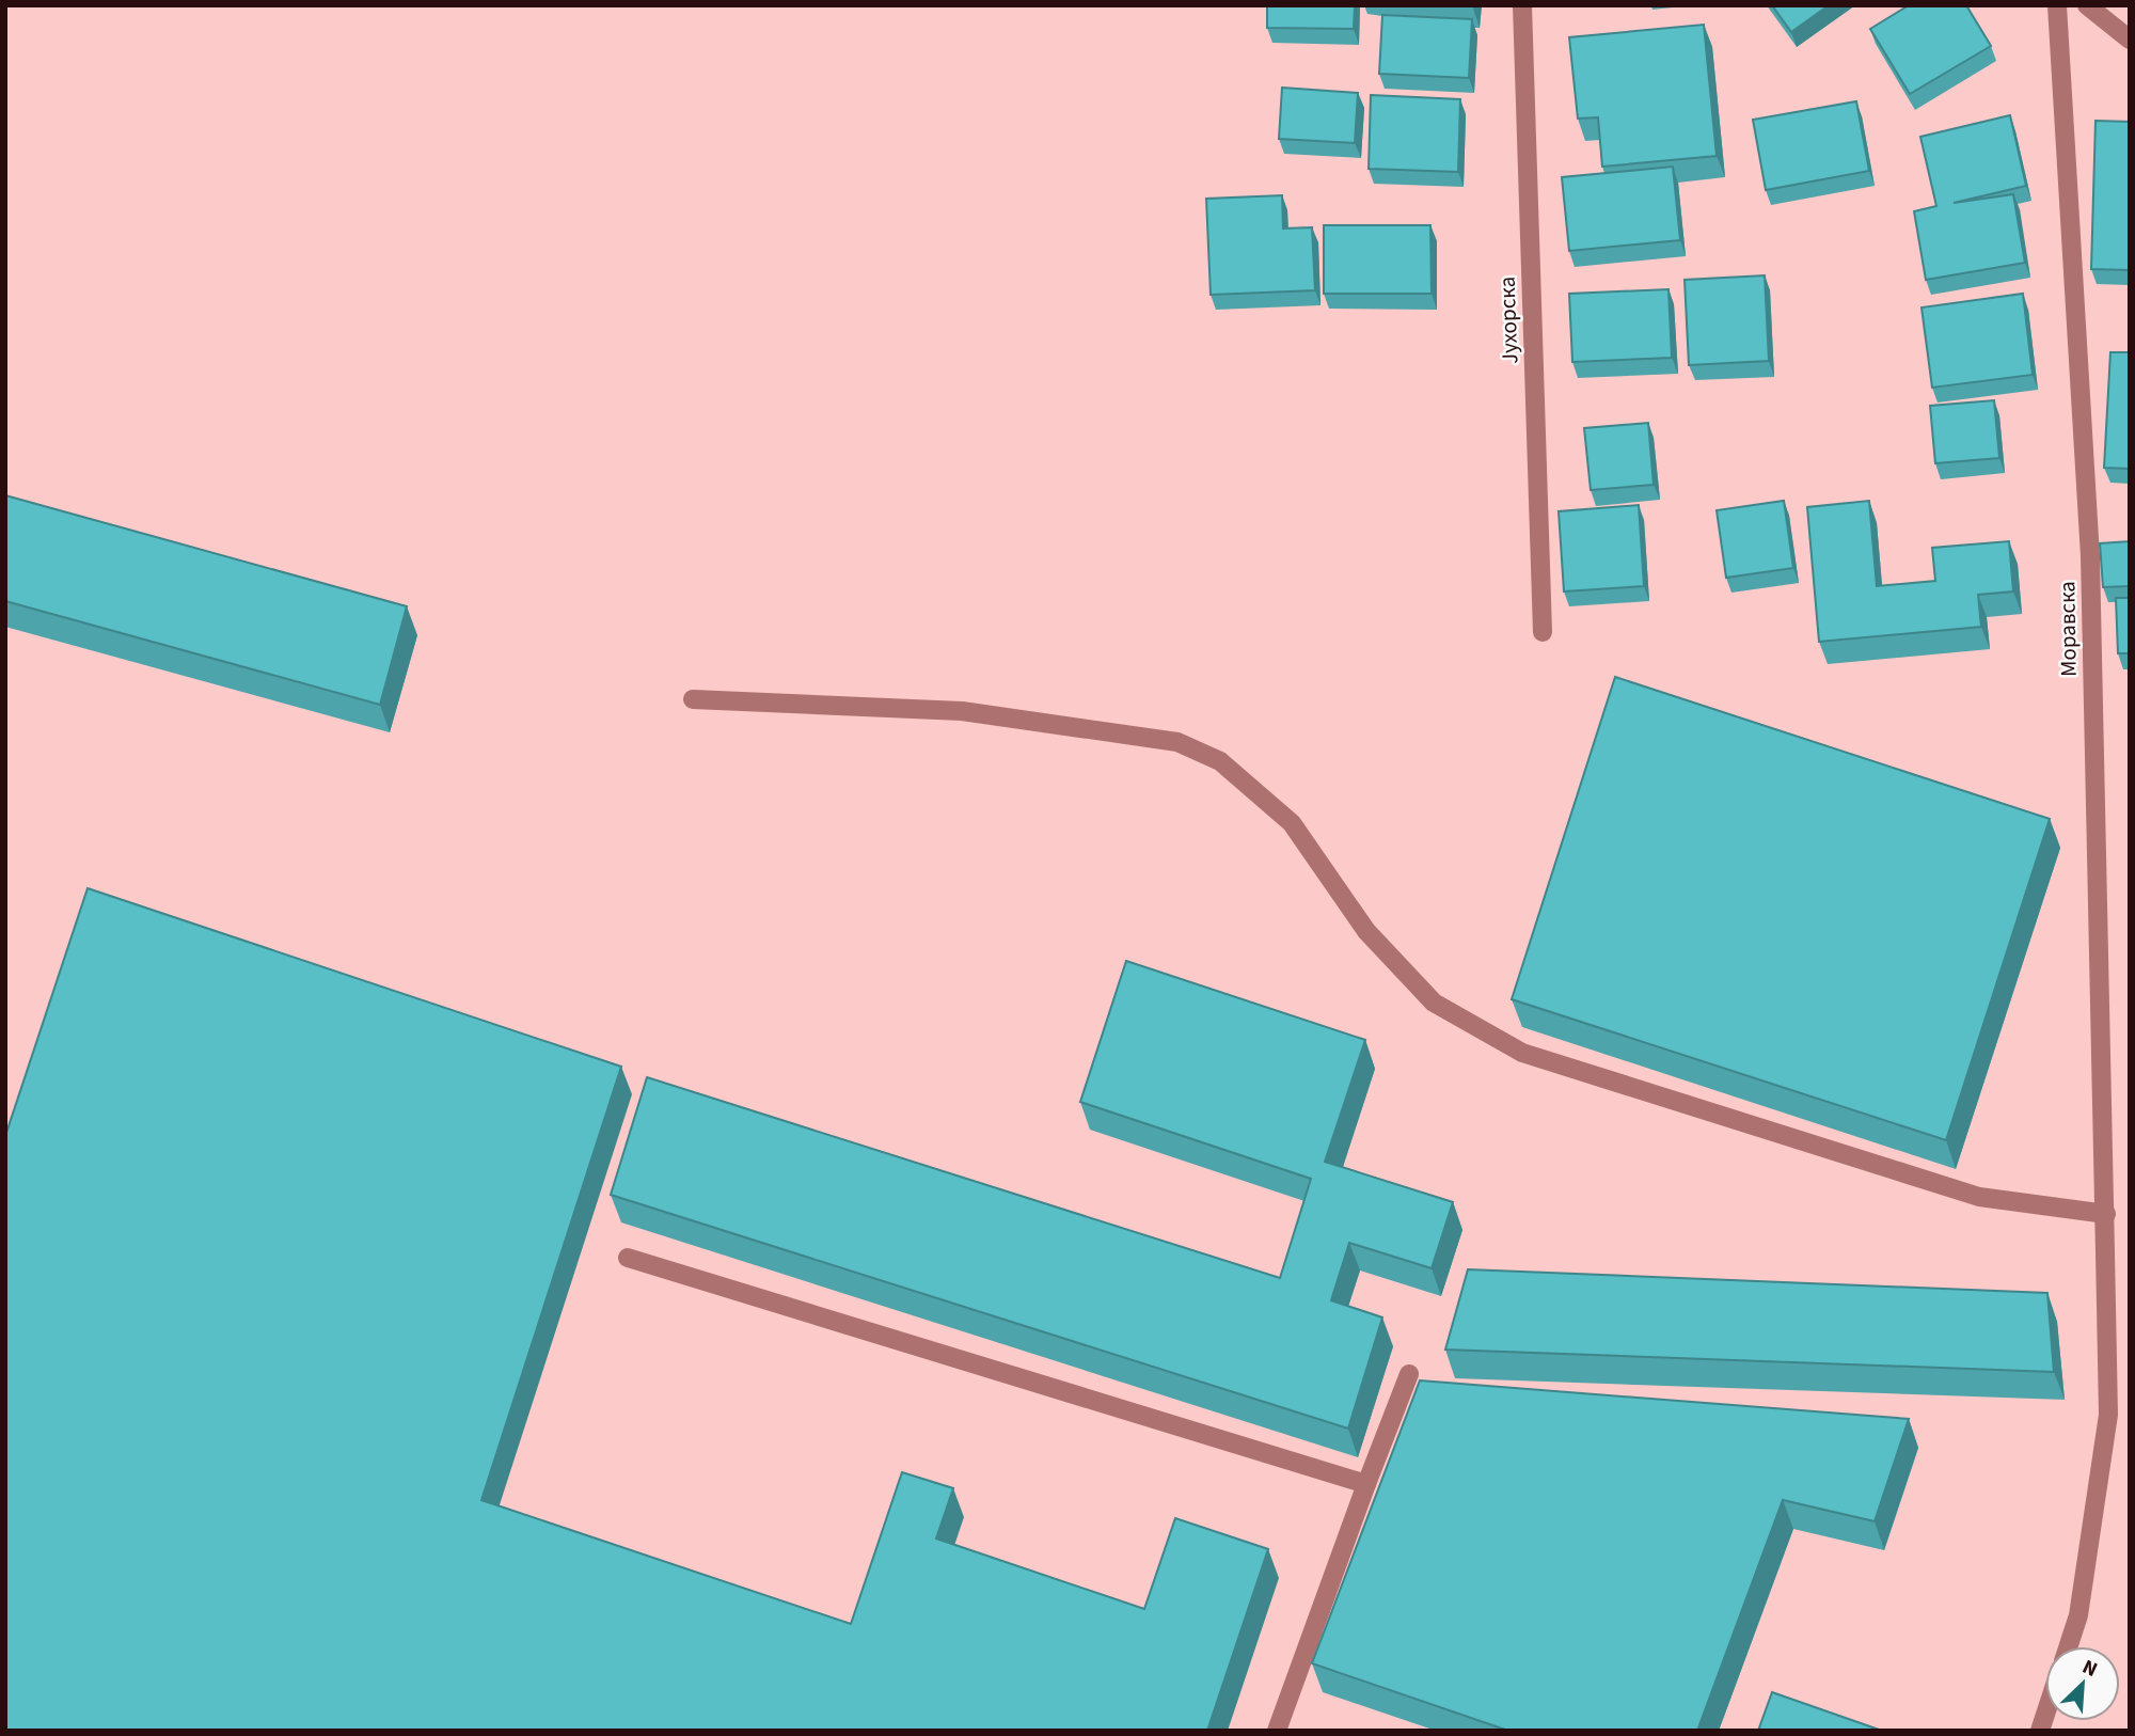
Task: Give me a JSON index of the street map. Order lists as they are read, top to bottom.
{
  "streets": {
    "street": ["Јухорска", "Моравска"]
  },
  "north": "top right"
}
